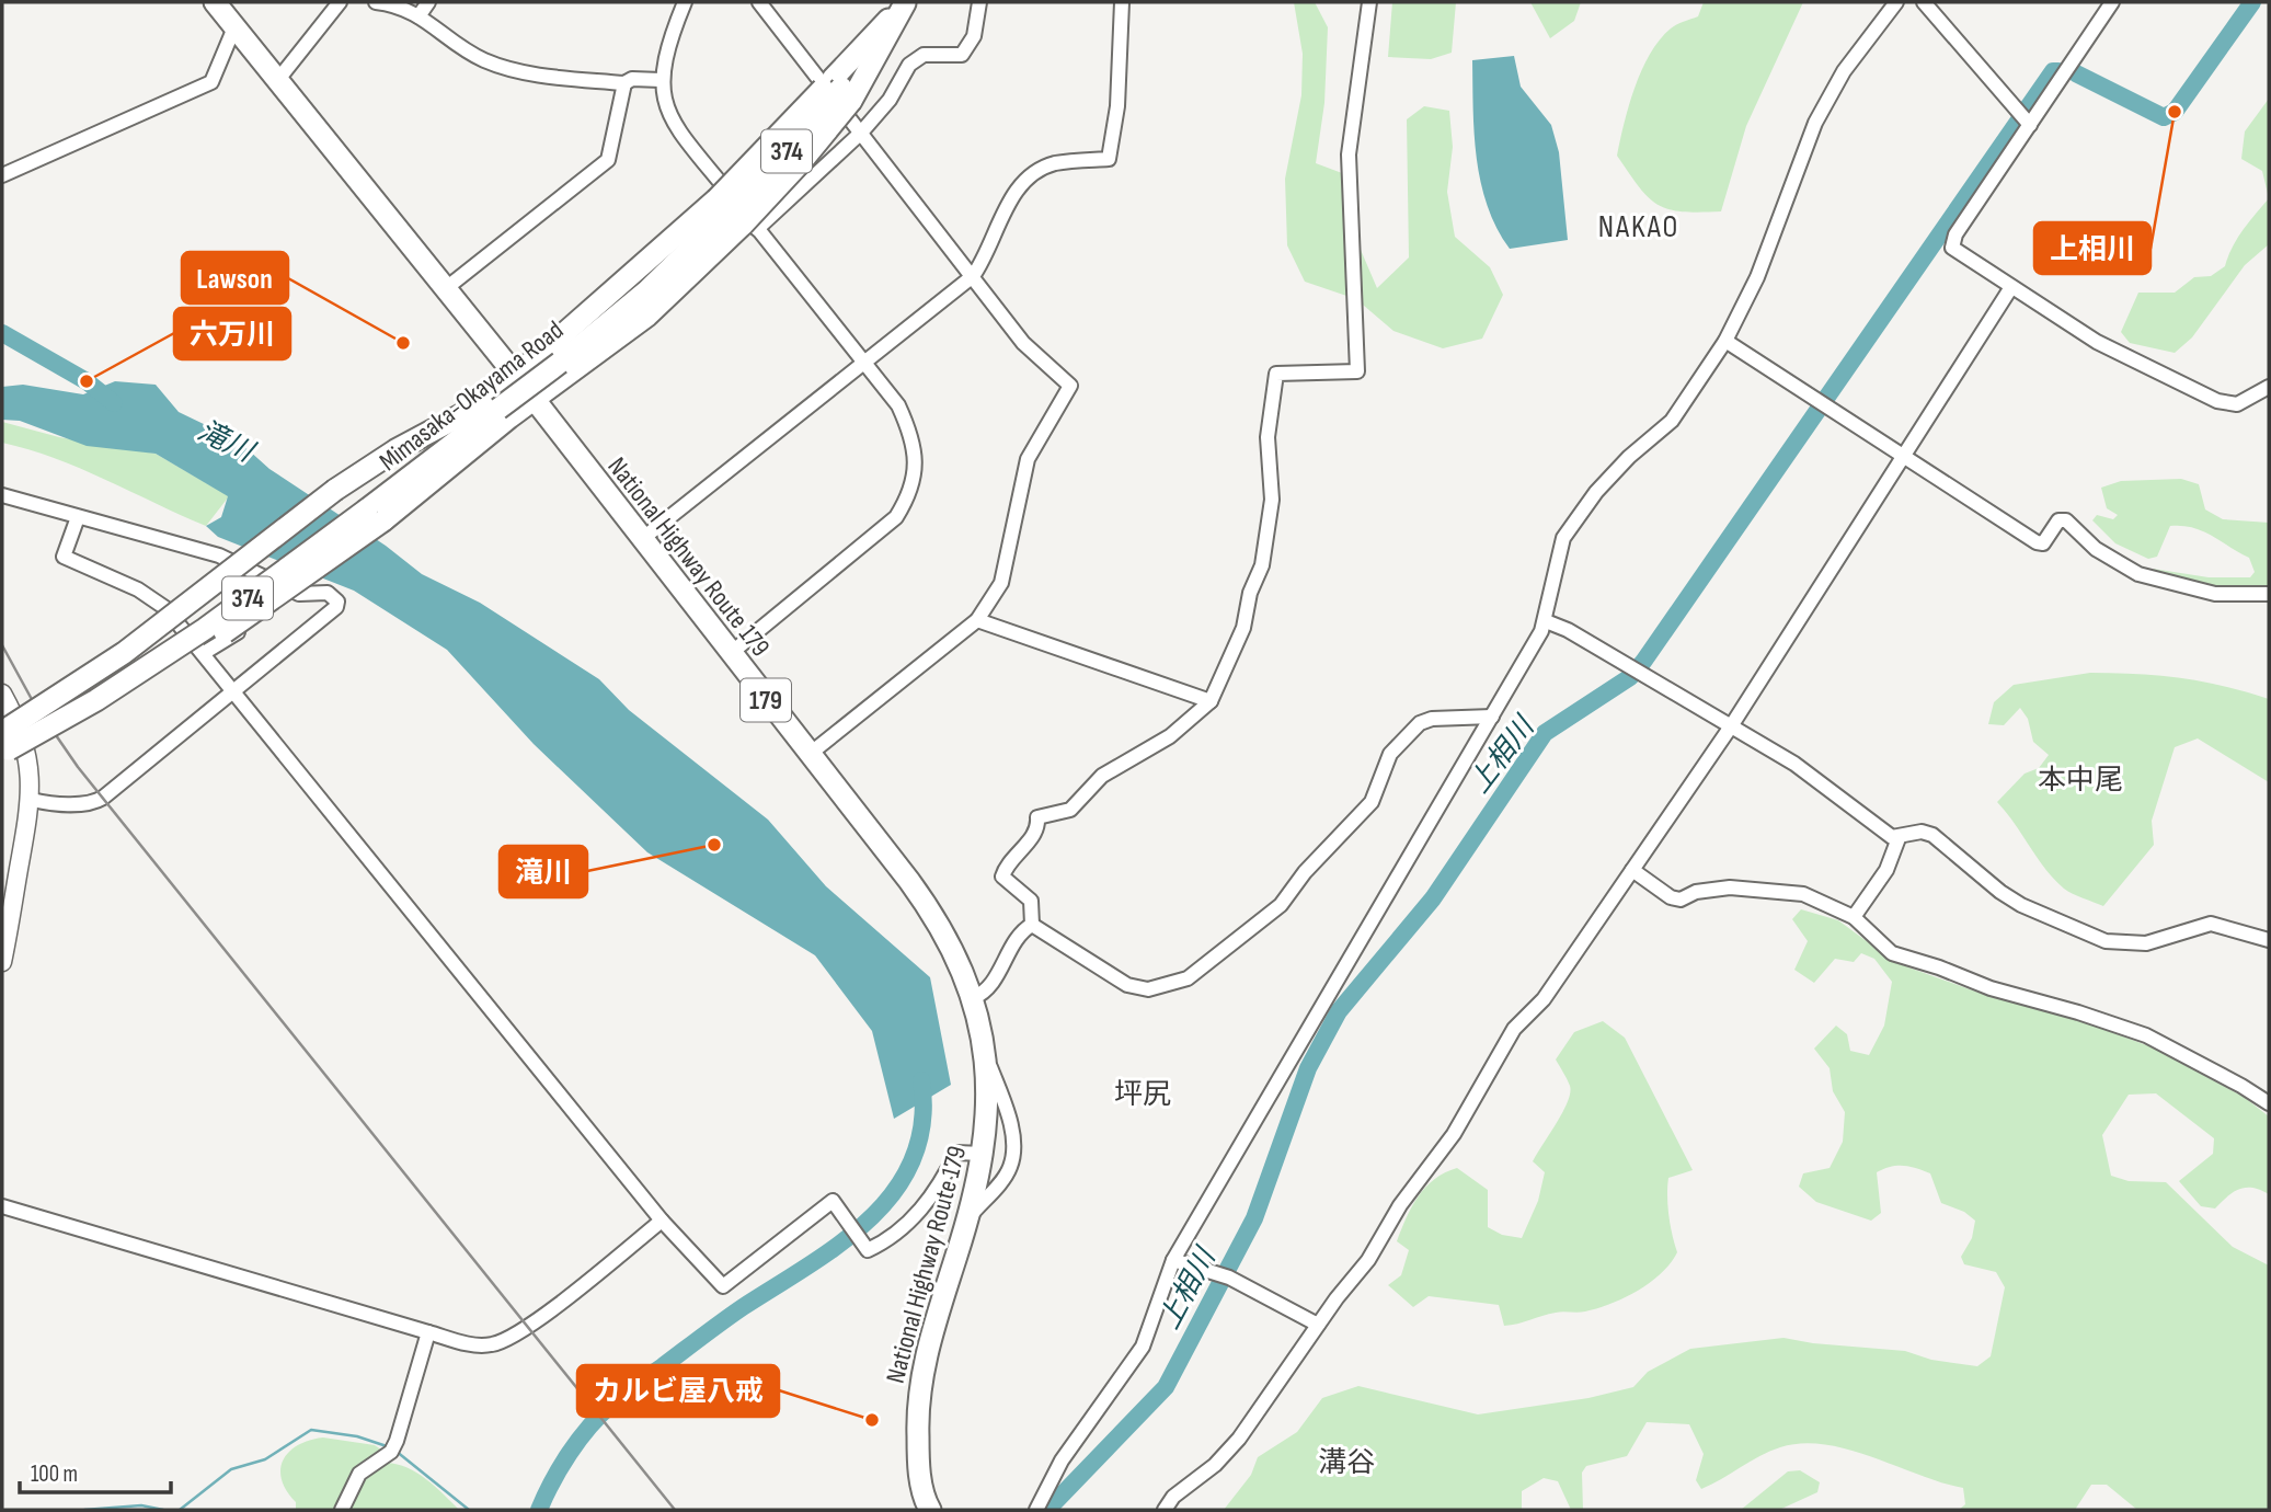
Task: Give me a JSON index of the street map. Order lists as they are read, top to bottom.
{
  "streets": {
    "highway": [
      "374",
      "Mimasaka-Okayama Road",
      "National Highway Route 179",
      "179"
    ]
  },
  "districts": [
    "NAKAO",
    "本中尾",
    "坪尻",
    "溝谷"
  ],
  "water": ["滝川", "上相川"],
  "places": [
    "上相川",
    "Lawson",
    "六万川",
    "滝川",
    "カルビ屋八戒"
  ],
  "scale_bar": "100 m"
}
